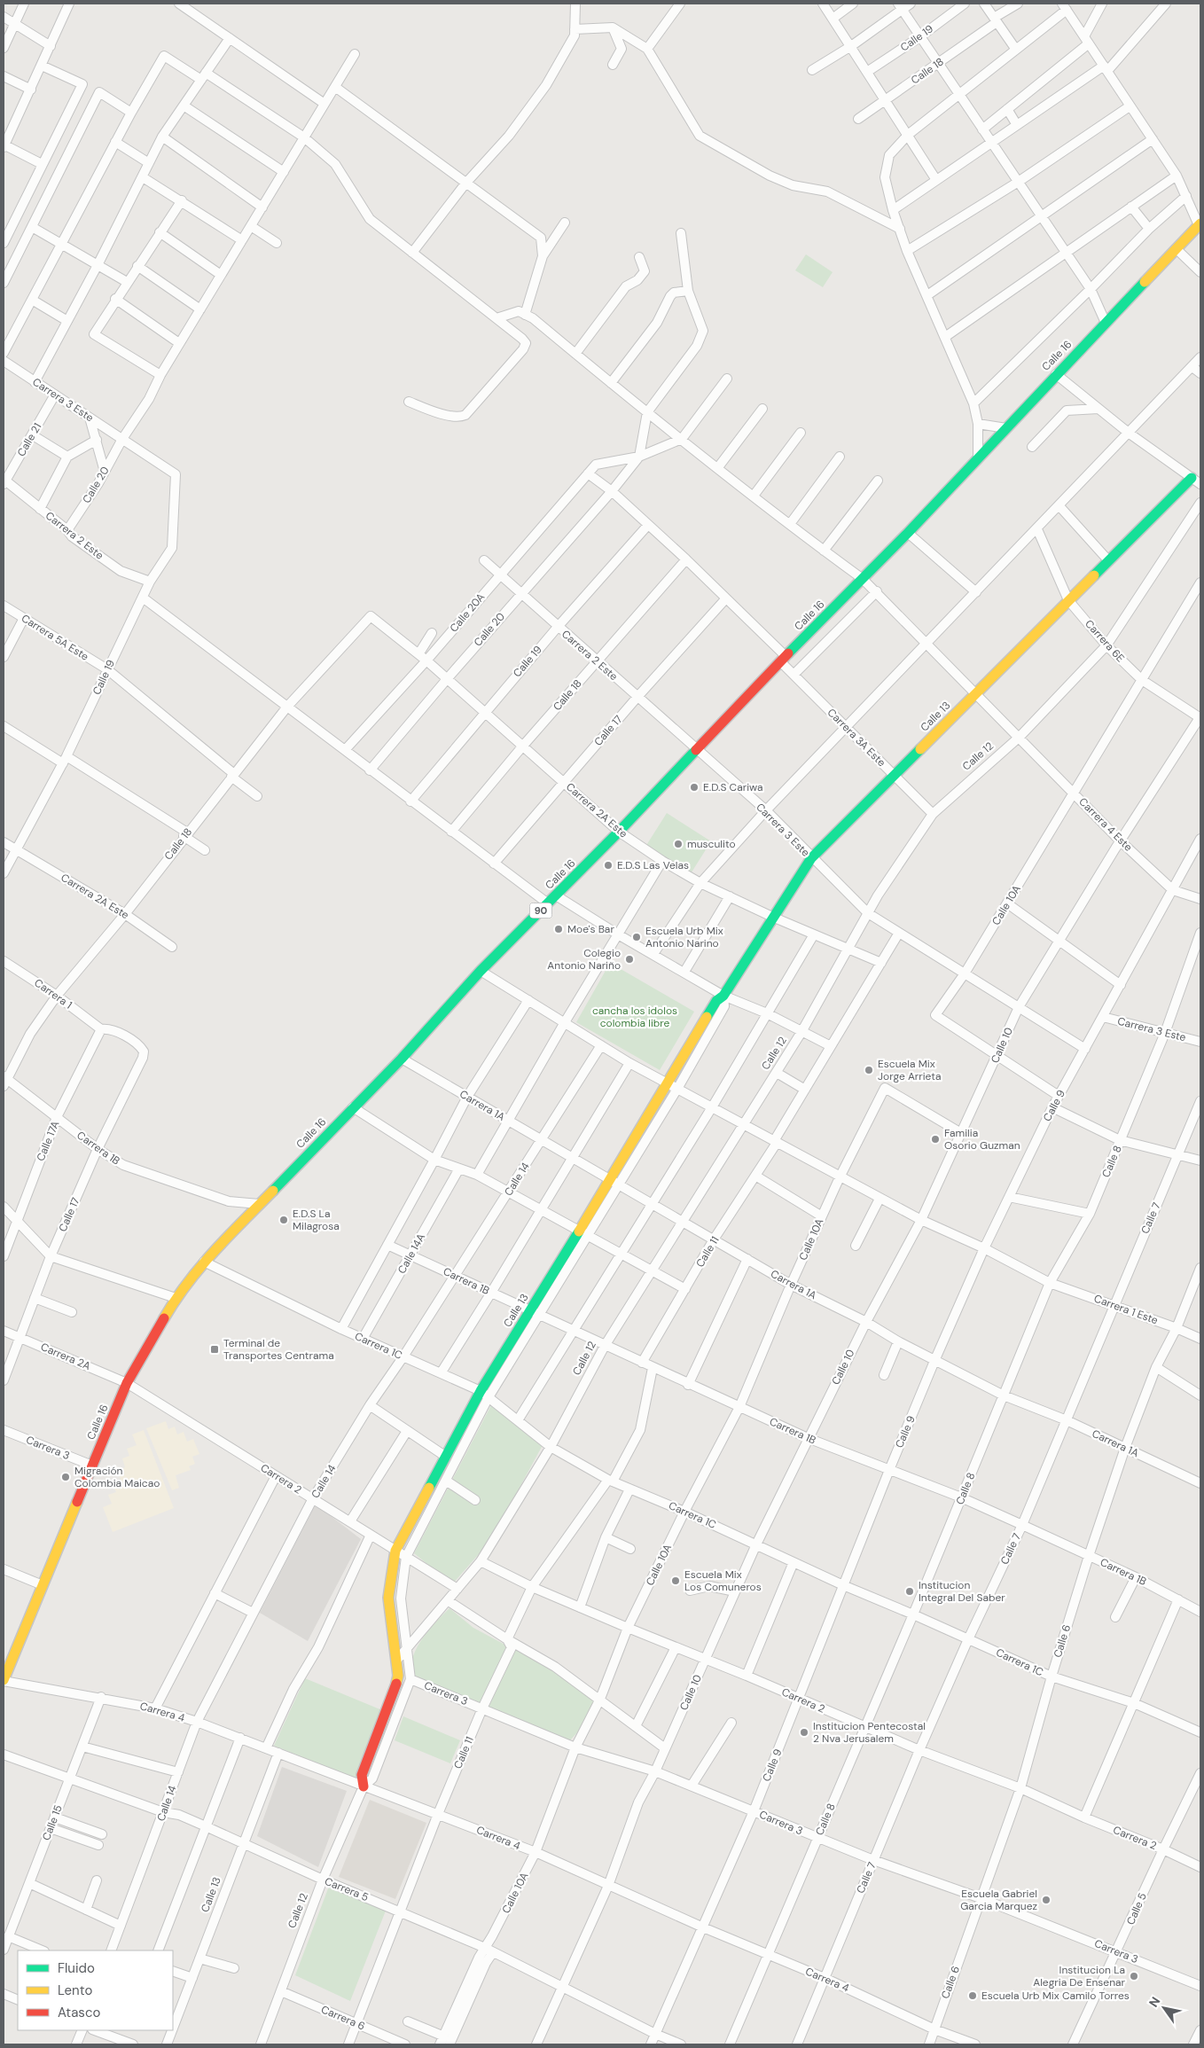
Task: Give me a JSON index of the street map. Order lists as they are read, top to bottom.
{
  "streets": {
    "main road": [
      "Calle 16",
      "Calle 13",
      "Calle 12",
      "90"
    ],
    "street": [
      "Calle 19",
      "Calle 18",
      "Carrera 3 Este",
      "Calle 21",
      "Calle 20",
      "Carrera 2 Este",
      "Calle 20A",
      "Carrera 5A Este",
      "Carrera 6E",
      "Calle 17",
      "Carrera 3A Este",
      "Carrera 2A Este",
      "Carrera 4 Este",
      "Calle 10A",
      "Carrera 1",
      "Calle 10",
      "Carrera 1A",
      "Calle 9",
      "Calle 17A",
      "Carrera 1B",
      "Calle 8",
      "Calle 14",
      "Calle 7",
      "Calle 11",
      "Calle 14A",
      "Carrera 1 Este",
      "Carrera 1C",
      "Carrera 2A",
      "Carrera 3",
      "Carrera 2",
      "Calle 6",
      "Carrera 4",
      "Calle 15",
      "Carrera 5",
      "Calle 5",
      "Carrera 6"
    ]
  },
  "crossings": [
    ["Calle 19", "Carrera 3 Este"],
    ["Calle 19", "Carrera 2 Este"],
    ["Calle 19", "Carrera 5A Este"],
    ["Calle 19", "Carrera 3A Este"],
    ["Calle 19", "Carrera 2A Este"],
    ["Calle 18", "Carrera 2 Este"],
    ["Calle 18", "Carrera 3A Este"],
    ["Calle 18", "Carrera 2A Este"],
    ["Calle 18", "Carrera 1"],
    ["Calle 18", "Carrera 1B"],
    ["Calle 16", "Carrera 3 Este"],
    ["Calle 16", "Carrera 2 Este"],
    ["Calle 16", "Carrera 3A Este"],
    ["Calle 16", "Carrera 2A Este"],
    ["Calle 16", "Carrera 4 Este"],
    ["Calle 16", "Carrera 1A"],
    ["Calle 16", "Carrera 1B"],
    ["Calle 16", "Carrera 1 Este"],
    ["Calle 16", "Carrera 1C"],
    ["Calle 16", "Carrera 2A"],
    ["Calle 16", "Carrera 3"],
    ["Calle 16", "Carrera 2"],
    ["Calle 16", "Carrera 4"],
    ["Carrera 3 Este", "Calle 21"],
    ["Carrera 3 Este", "Calle 20"],
    ["Carrera 3 Este", "Carrera 2 Este"],
    ["Carrera 3 Este", "Calle 13"],
    ["Carrera 3 Este", "Calle 12"],
    ["Carrera 3 Este", "Calle 10A"],
    ["Carrera 3 Este", "Calle 10"],
    ["Carrera 3 Este", "Calle 9"],
    ["Carrera 3 Este", "Calle 8"],
    ["Carrera 3 Este", "Calle 11"],
    ["Calle 21", "Carrera 2 Este"],
    ["Calle 20", "Carrera 2 Este"],
    ["Calle 20", "Calle 20A"],
    ["Calle 20", "Carrera 3A Este"],
    ["Calle 20", "Carrera 2A Este"],
    ["Carrera 2 Este", "Calle 20A"],
    ["Carrera 2 Este", "Calle 17"],
    ["Calle 20A", "Carrera 3A Este"],
    ["Calle 20A", "Carrera 2A Este"],
    ["Carrera 6E", "Calle 13"],
    ["Carrera 6E", "Calle 12"],
    ["Carrera 6E", "Calle 10A"],
    ["Carrera 6E", "Calle 10"],
    ["Calle 13", "Carrera 3A Este"],
    ["Calle 13", "Calle 12"],
    ["Calle 13", "Carrera 2A Este"],
    ["Calle 13", "Carrera 4 Este"],
    ["Calle 13", "Carrera 1A"],
    ["Calle 13", "Carrera 1B"],
    ["Calle 13", "Carrera 1 Este"],
    ["Calle 13", "Carrera 1C"],
    ["Calle 13", "Carrera 2"],
    ["Calle 13", "Carrera 4"],
    ["Calle 13", "Carrera 5"],
    ["Calle 17", "Carrera 3A Este"],
    ["Calle 17", "Carrera 2A Este"],
    ["Calle 17", "Carrera 1"],
    ["Calle 17", "Calle 17A"],
    ["Calle 17", "Carrera 1B"],
    ["Calle 17", "Carrera 2A"],
    ["Carrera 3A Este", "Calle 12"],
    ["Calle 12", "Carrera 2A Este"],
    ["Calle 12", "Carrera 4 Este"],
    ["Calle 12", "Carrera 1A"],
    ["Calle 12", "Carrera 1B"],
    ["Calle 12", "Carrera 1 Este"],
    ["Calle 12", "Carrera 1C"],
    ["Calle 12", "Carrera 3"],
    ["Calle 12", "Carrera 2"],
    ["Calle 12", "Carrera 4"],
    ["Calle 12", "Carrera 5"],
    ["Calle 12", "Carrera 6"],
    ["Carrera 2A Este", "Calle 11"],
    ["Carrera 4 Este", "Calle 10A"],
    ["Carrera 4 Este", "Calle 10"],
    ["Carrera 4 Este", "Calle 9"],
    ["Calle 10A", "Calle 10"],
    ["Calle 10A", "Carrera 1A"],
    ["Calle 10A", "Carrera 1B"],
    ["Calle 10A", "Carrera 1 Este"],
    ["Calle 10A", "Carrera 1C"],
    ["Calle 10A", "Carrera 3"],
    ["Calle 10A", "Carrera 2"],
    ["Calle 10A", "Carrera 4"],
    ["Calle 10A", "Carrera 5"],
    ["Carrera 1", "Calle 17A"],
    ["Calle 10", "Carrera 1A"],
    ["Calle 10", "Carrera 1B"],
    ["Calle 10", "Carrera 1 Este"],
    ["Calle 10", "Carrera 1C"],
    ["Calle 10", "Carrera 3"],
    ["Calle 10", "Carrera 2"],
    ["Calle 10", "Carrera 4"],
    ["Calle 10", "Carrera 5"],
    ["Carrera 1A", "Calle 9"],
    ["Carrera 1A", "Calle 8"],
    ["Carrera 1A", "Calle 14"],
    ["Carrera 1A", "Calle 7"],
    ["Carrera 1A", "Calle 11"],
    ["Carrera 1A", "Calle 6"],
    ["Calle 9", "Carrera 1B"],
    ["Calle 9", "Carrera 1 Este"],
    ["Calle 9", "Carrera 1C"],
    ["Calle 9", "Carrera 3"],
    ["Calle 9", "Carrera 2"],
    ["Calle 9", "Carrera 4"],
    ["Calle 9", "Carrera 5"],
    ["Calle 17A", "Carrera 1B"],
    ["Carrera 1B", "Calle 8"],
    ["Carrera 1B", "Calle 14"],
    ["Carrera 1B", "Calle 7"],
    ["Carrera 1B", "Calle 11"],
    ["Carrera 1B", "Calle 14A"],
    ["Carrera 1B", "Calle 6"],
    ["Calle 8", "Carrera 1 Este"],
    ["Calle 8", "Carrera 1C"],
    ["Calle 8", "Carrera 3"],
    ["Calle 8", "Carrera 2"],
    ["Calle 8", "Carrera 4"],
    ["Calle 14", "Carrera 1 Este"],
    ["Calle 14", "Carrera 1C"],
    ["Calle 14", "Carrera 2"],
    ["Calle 14", "Carrera 4"],
    ["Calle 14", "Carrera 5"],
    ["Calle 7", "Carrera 1 Este"],
    ["Calle 7", "Carrera 1C"],
    ["Calle 7", "Carrera 3"],
    ["Calle 7", "Carrera 2"],
    ["Calle 7", "Carrera 4"],
    ["Calle 11", "Carrera 1 Este"],
    ["Calle 11", "Carrera 1C"],
    ["Calle 11", "Carrera 3"],
    ["Calle 11", "Carrera 2"],
    ["Calle 11", "Carrera 4"],
    ["Calle 11", "Carrera 5"],
    ["Calle 11", "Carrera 6"],
    ["Calle 14A", "Carrera 1C"],
    ["Carrera 1 Este", "Calle 6"],
    ["Carrera 1C", "Calle 6"],
    ["Carrera 2A", "Carrera 2"],
    ["Carrera 3", "Calle 6"],
    ["Carrera 3", "Calle 5"],
    ["Carrera 2", "Calle 6"],
    ["Carrera 2", "Calle 5"],
    ["Calle 6", "Carrera 4"],
    ["Carrera 4", "Calle 15"],
    ["Calle 15", "Carrera 5"]
  ],
  "parks": ["cancha los idolos colombia libre"],
  "places": {
    "other": [
      "E.D.S Cariwa",
      "musculito",
      "E.D.S Las Velas",
      "Moe's Bar",
      "Escuela Urb Mix Antonio Narino",
      "Colegio Antonio Nariño",
      "Escuela Mix Jorge Arrieta",
      "Familia Osorio Guzman",
      "E.D.S La Milagrosa",
      "Migración Colombia Maicao",
      "Escuela Mix Los Comuneros",
      "Institucion Integral Del Saber",
      "Institucion Pentecostal 2 Nva Jerusalem",
      "Escuela Gabriel Garcia Marquez",
      "Institucion La Alegria De Ensenar",
      "Escuela Urb Mix Camilo Torres"
    ],
    "transit": ["Terminal de Transportes Centrama"]
  },
  "legend": ["Fluido", "Lento", "Atasco"],
  "north": "top left"
}
